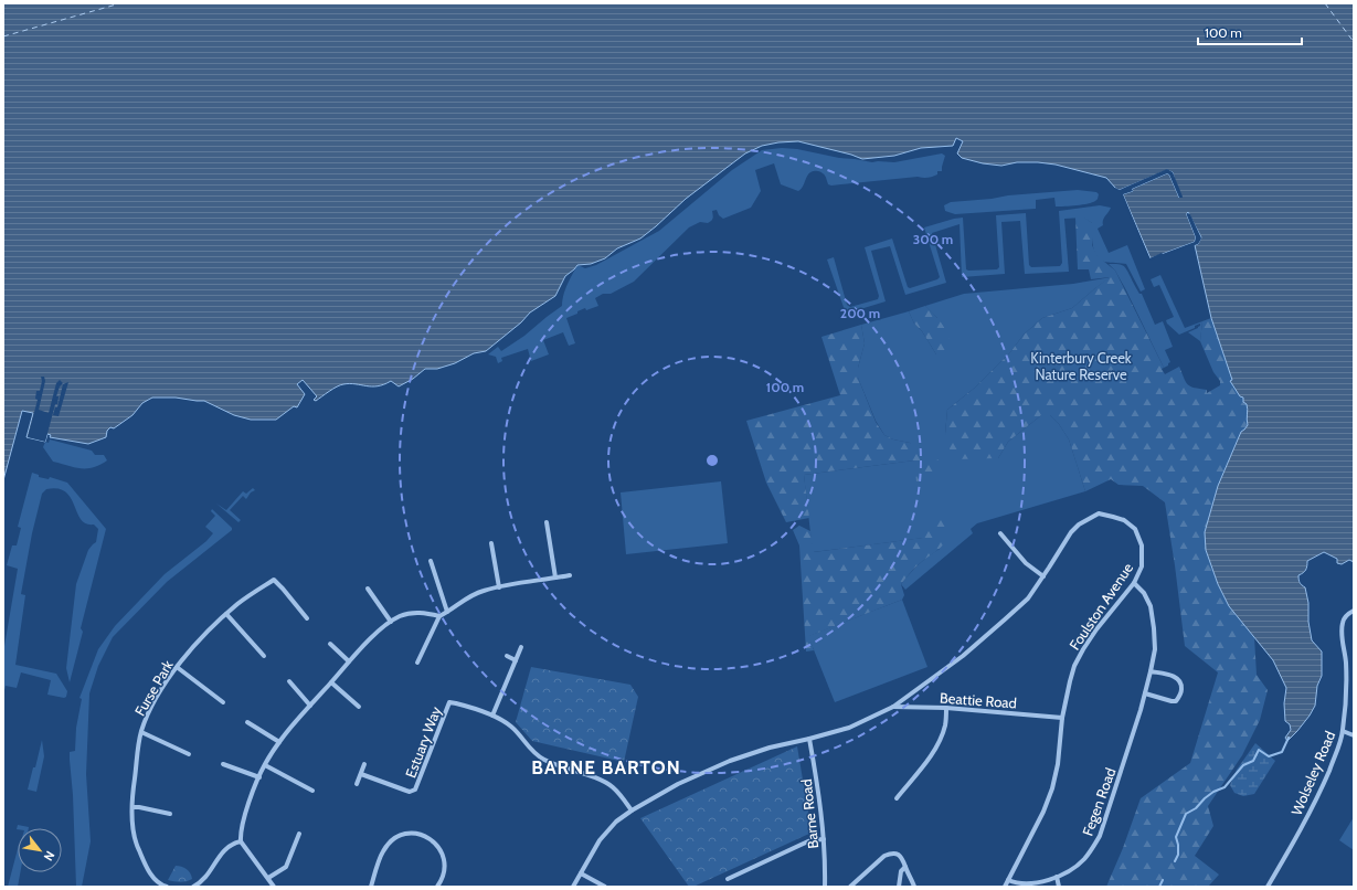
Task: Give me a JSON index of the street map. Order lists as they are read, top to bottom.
{
  "streets": {
    "street": [
      "Foulston Avenue",
      "Furse Park",
      "Beattie Road",
      "Estuary Way",
      "Wolseley Road",
      "Fegen Road",
      "Barne Road"
    ]
  },
  "crossings": [
    ["Foulston Avenue", "Beattie Road"],
    ["Foulston Avenue", "Estuary Way"],
    ["Foulston Avenue", "Fegen Road"],
    ["Foulston Avenue", "Barne Road"]
  ],
  "districts": ["BARNE BARTON"],
  "parks": ["Kinterbury Creek Nature Reserve"],
  "scale_bar": "100 m",
  "north": "bottom right",
  "rings": ["300 m", "200 m", "100 m"]
}
